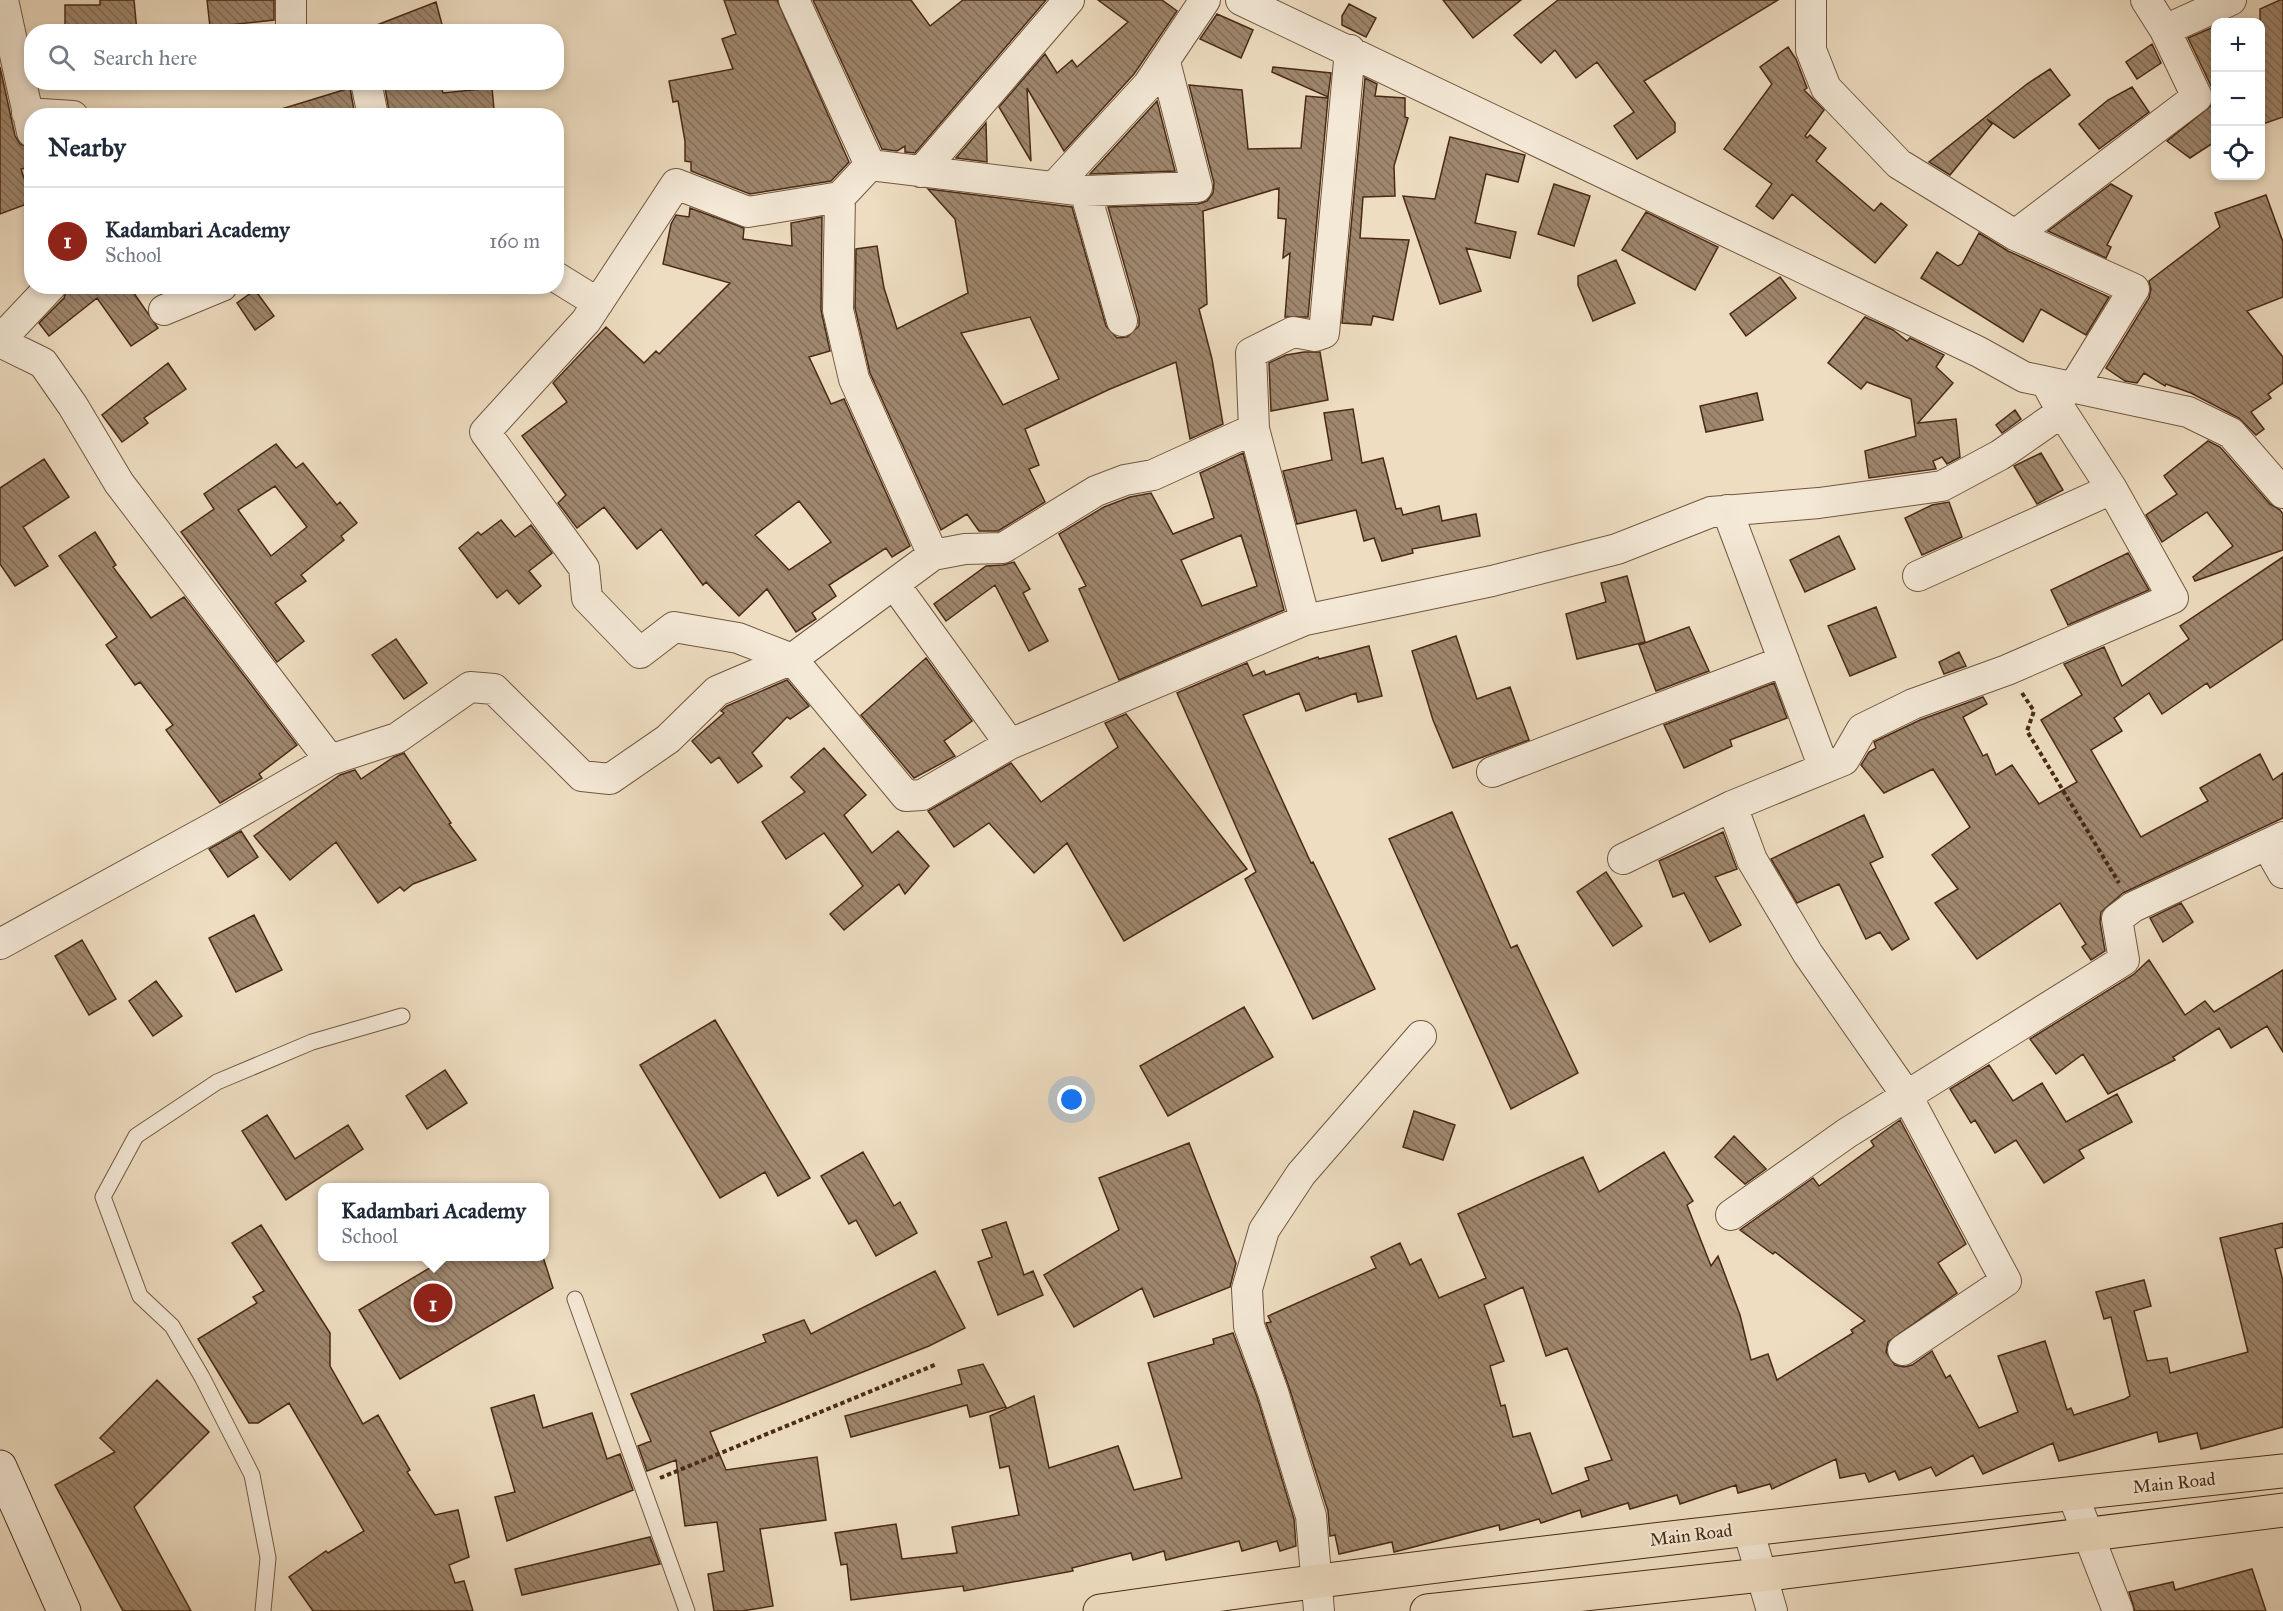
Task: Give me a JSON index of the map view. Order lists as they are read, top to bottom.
{
  "streets": {
    "main road": ["Main Road"]
  },
  "page": {
    "map_buttons": ["+", "−"],
    "search": "Search here",
    "heading": "Nearby",
    "list": [
      {
        "mark": "1",
        "name": "Kadambari Academy",
        "note": "School",
        "value": "160 m"
      }
    ],
    "popup": ["Kadambari Academy", "School"],
    "pins": "1"
  }
}
